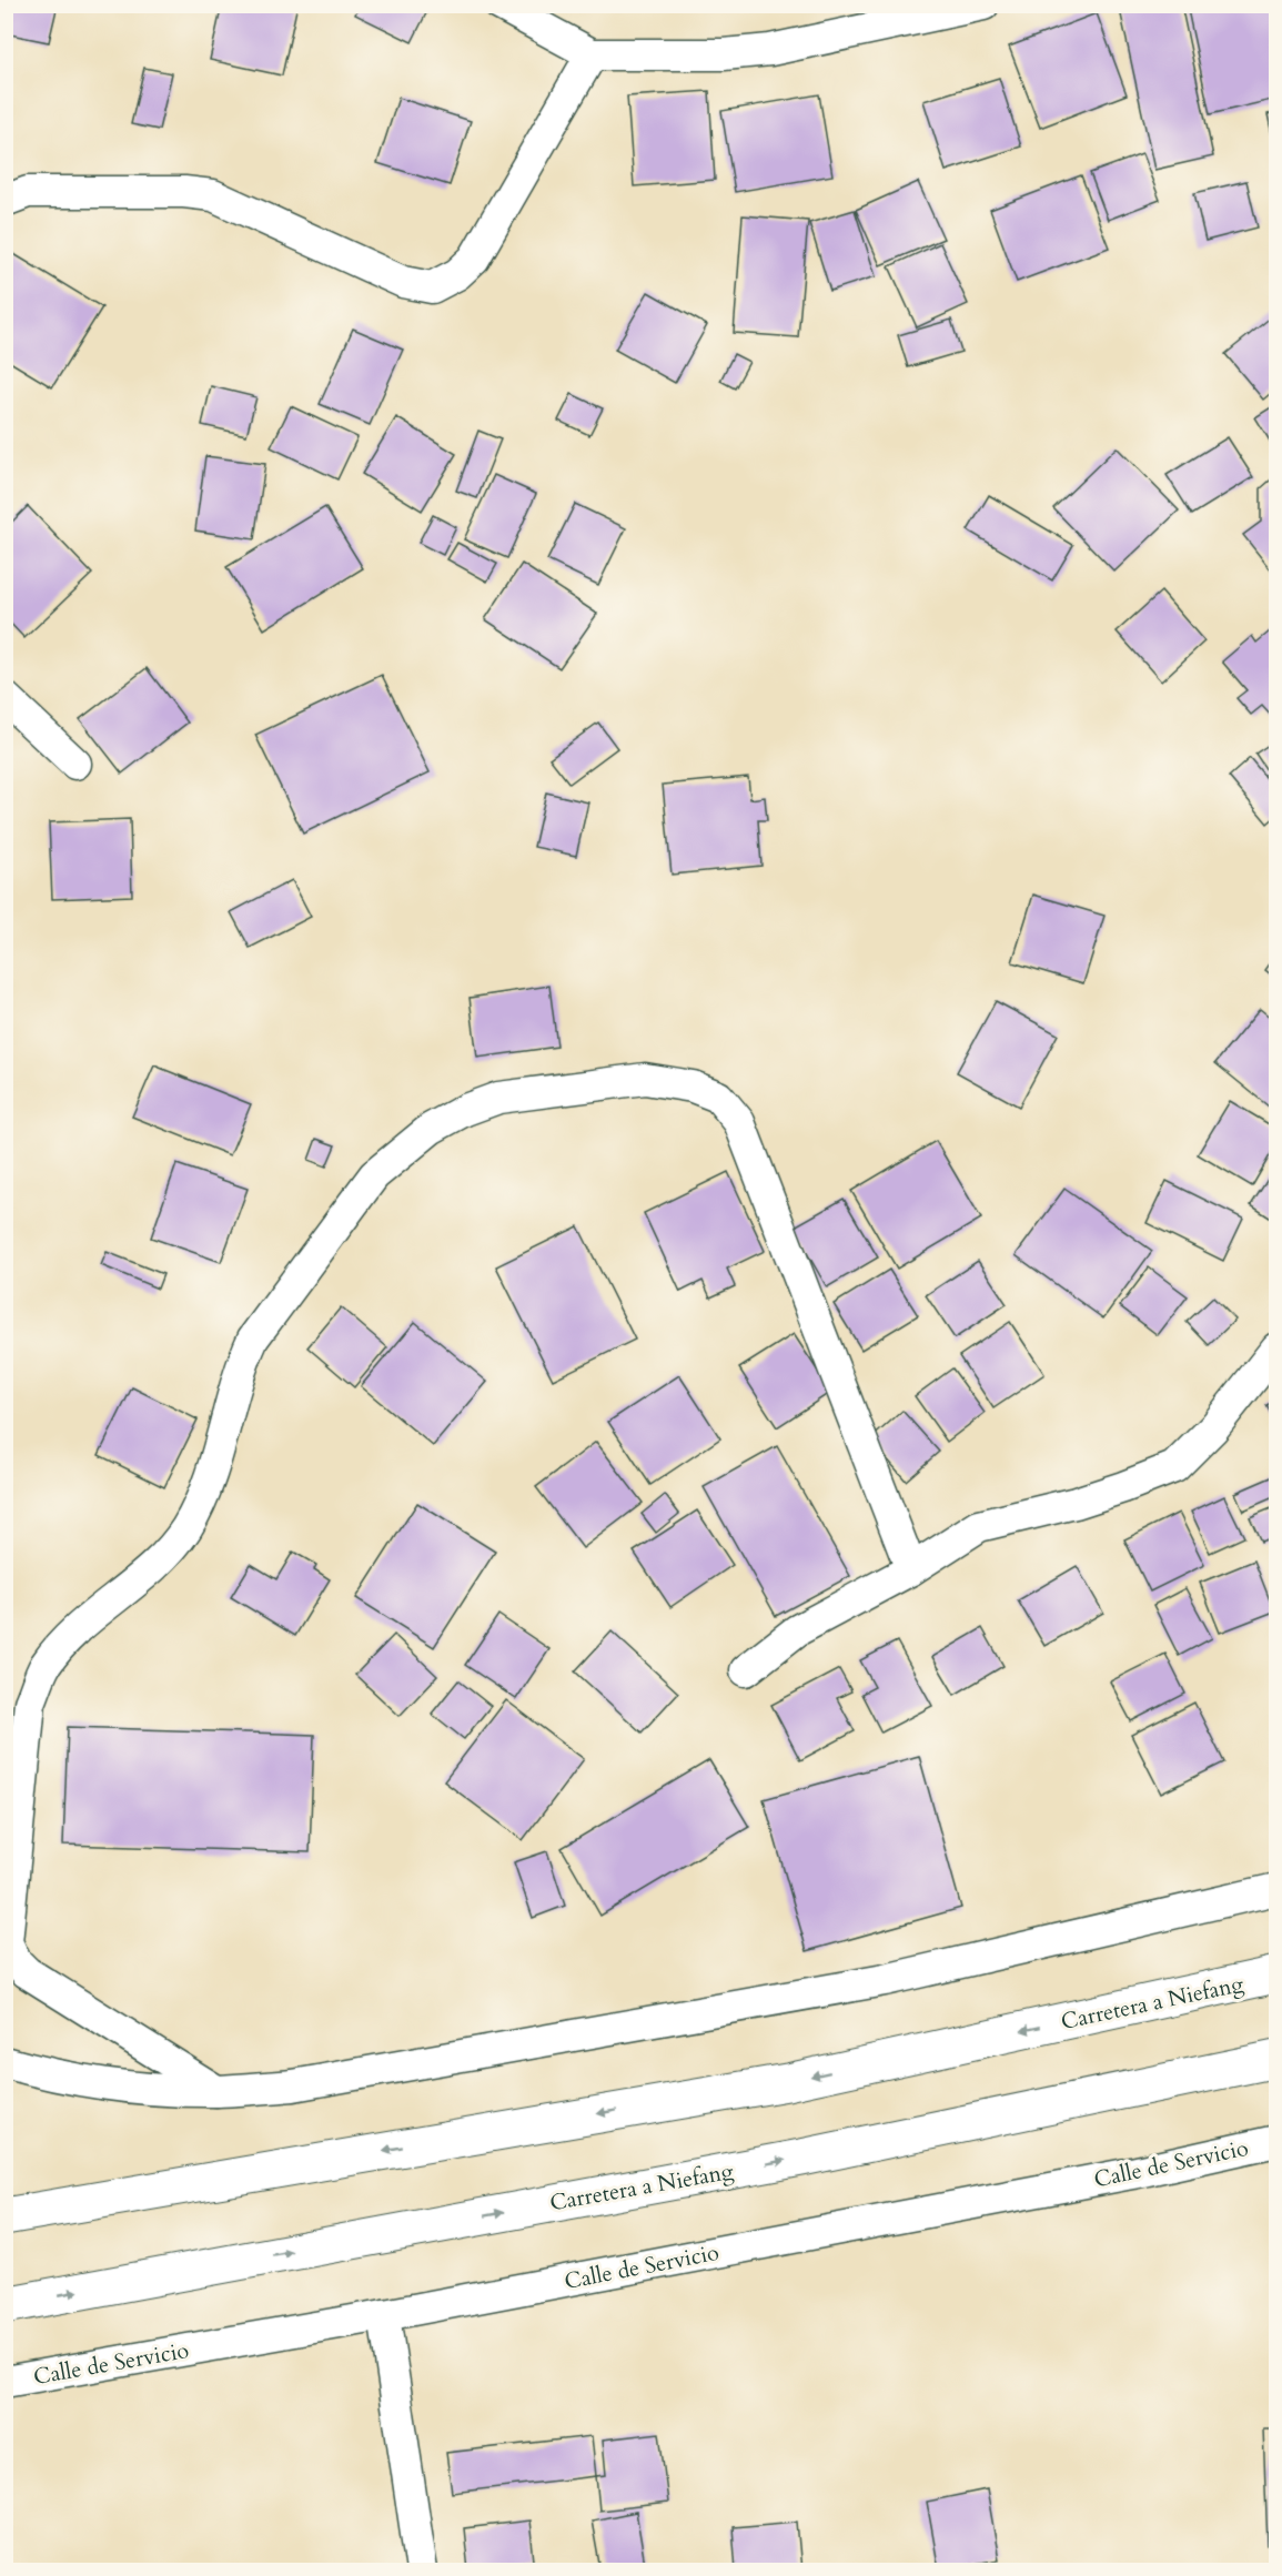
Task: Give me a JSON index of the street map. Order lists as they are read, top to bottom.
{
  "streets": {
    "main road": ["Carretera a Niefang"],
    "street": ["Calle de Servicio"]
  }
}
